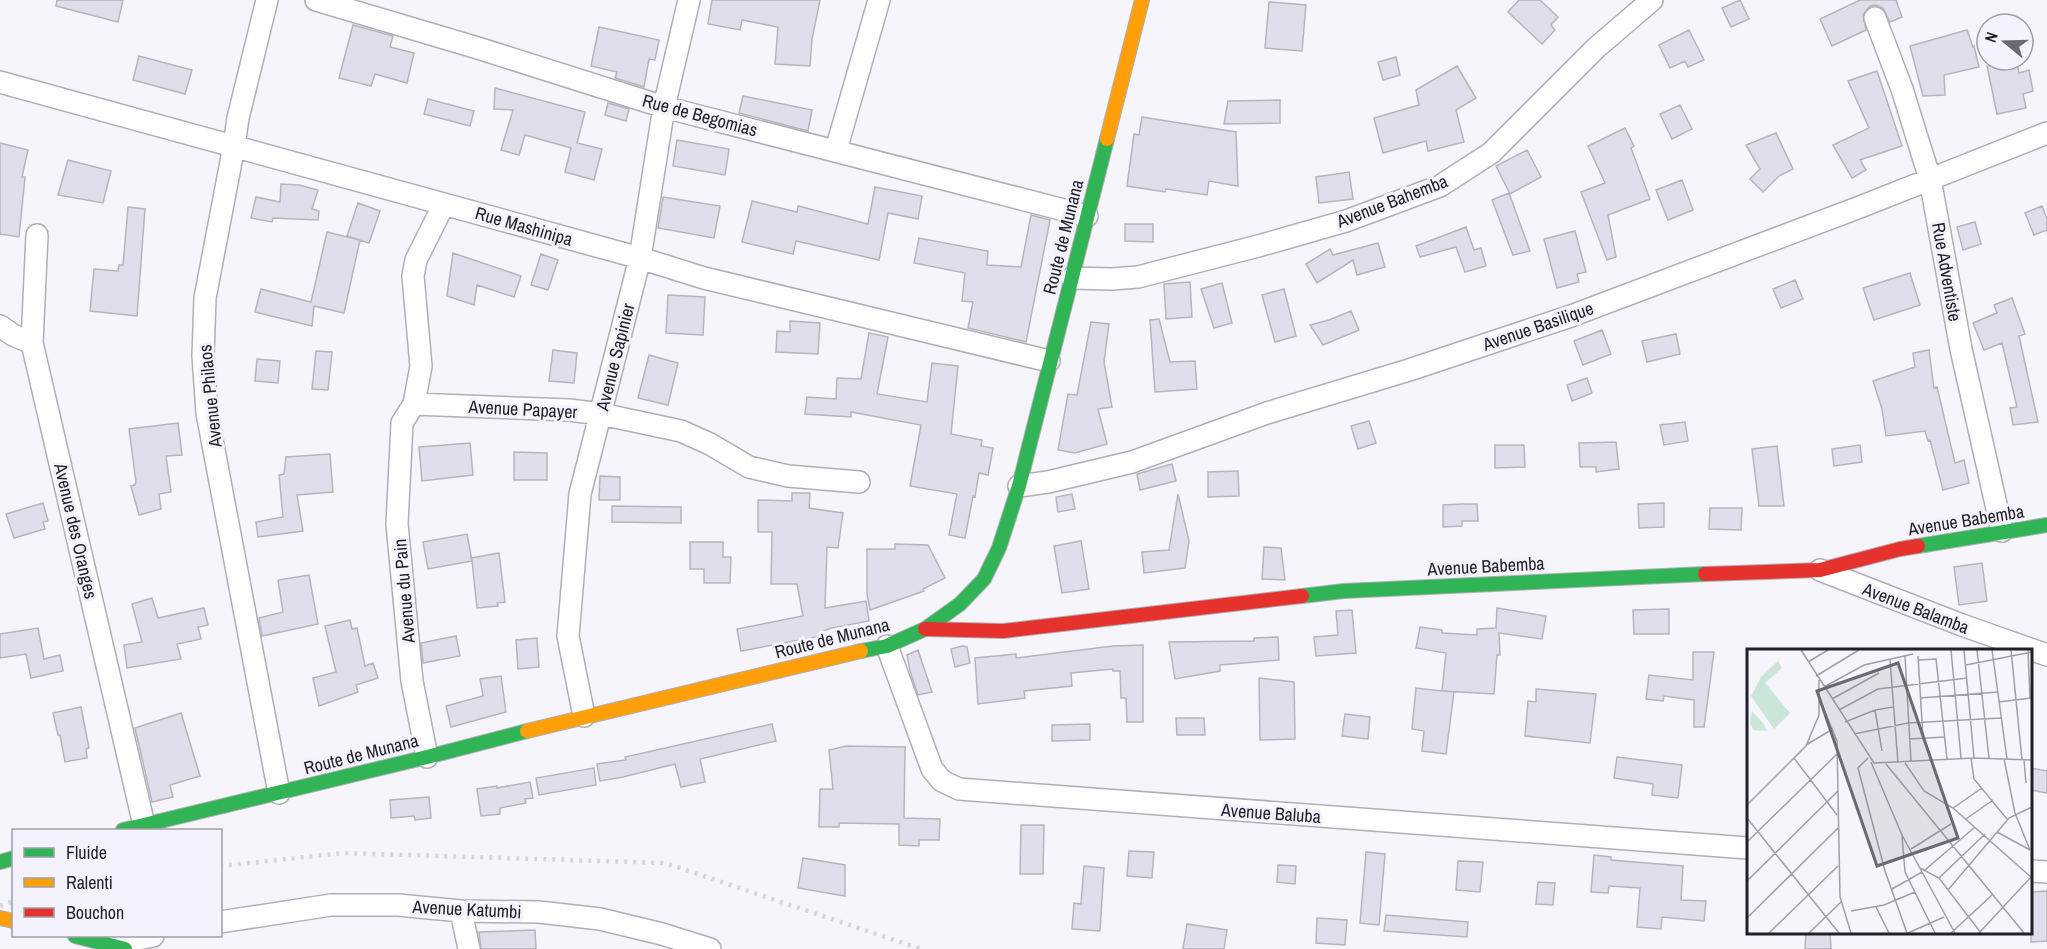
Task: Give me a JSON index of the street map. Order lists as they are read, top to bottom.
{
  "streets": {
    "main road": ["Route de Munana", "Avenue Babemba"],
    "street": [
      "Rue de Begomias",
      "Avenue Bahemba",
      "Rue Mashinipa",
      "Rue Adventiste",
      "Avenue Basilique",
      "Avenue Sapinier",
      "Avenue Philaos",
      "Avenue Papayer",
      "Avenue des Oranges",
      "Avenue du Pain",
      "Avenue Balamba",
      "Avenue Baluba",
      "Avenue Katumbi"
    ]
  },
  "crossings": [
    ["Rue de Begomias", "Route de Munana"],
    ["Rue de Begomias", "Avenue Sapinier"],
    ["Avenue Bahemba", "Route de Munana"],
    ["Rue Mashinipa", "Route de Munana"],
    ["Rue Mashinipa", "Avenue Sapinier"],
    ["Rue Mashinipa", "Avenue Philaos"],
    ["Route de Munana", "Avenue Basilique"],
    ["Route de Munana", "Avenue Sapinier"],
    ["Route de Munana", "Avenue Philaos"],
    ["Route de Munana", "Avenue Babemba"],
    ["Route de Munana", "Avenue des Oranges"],
    ["Route de Munana", "Avenue du Pain"],
    ["Route de Munana", "Avenue Baluba"],
    ["Rue Adventiste", "Avenue Basilique"],
    ["Rue Adventiste", "Avenue Babemba"],
    ["Avenue Sapinier", "Avenue Papayer"],
    ["Avenue Papayer", "Avenue du Pain"],
    ["Avenue Babemba", "Avenue Balamba"]
  ],
  "legend": ["Fluide", "Ralenti", "Bouchon"],
  "north": "left"
}
